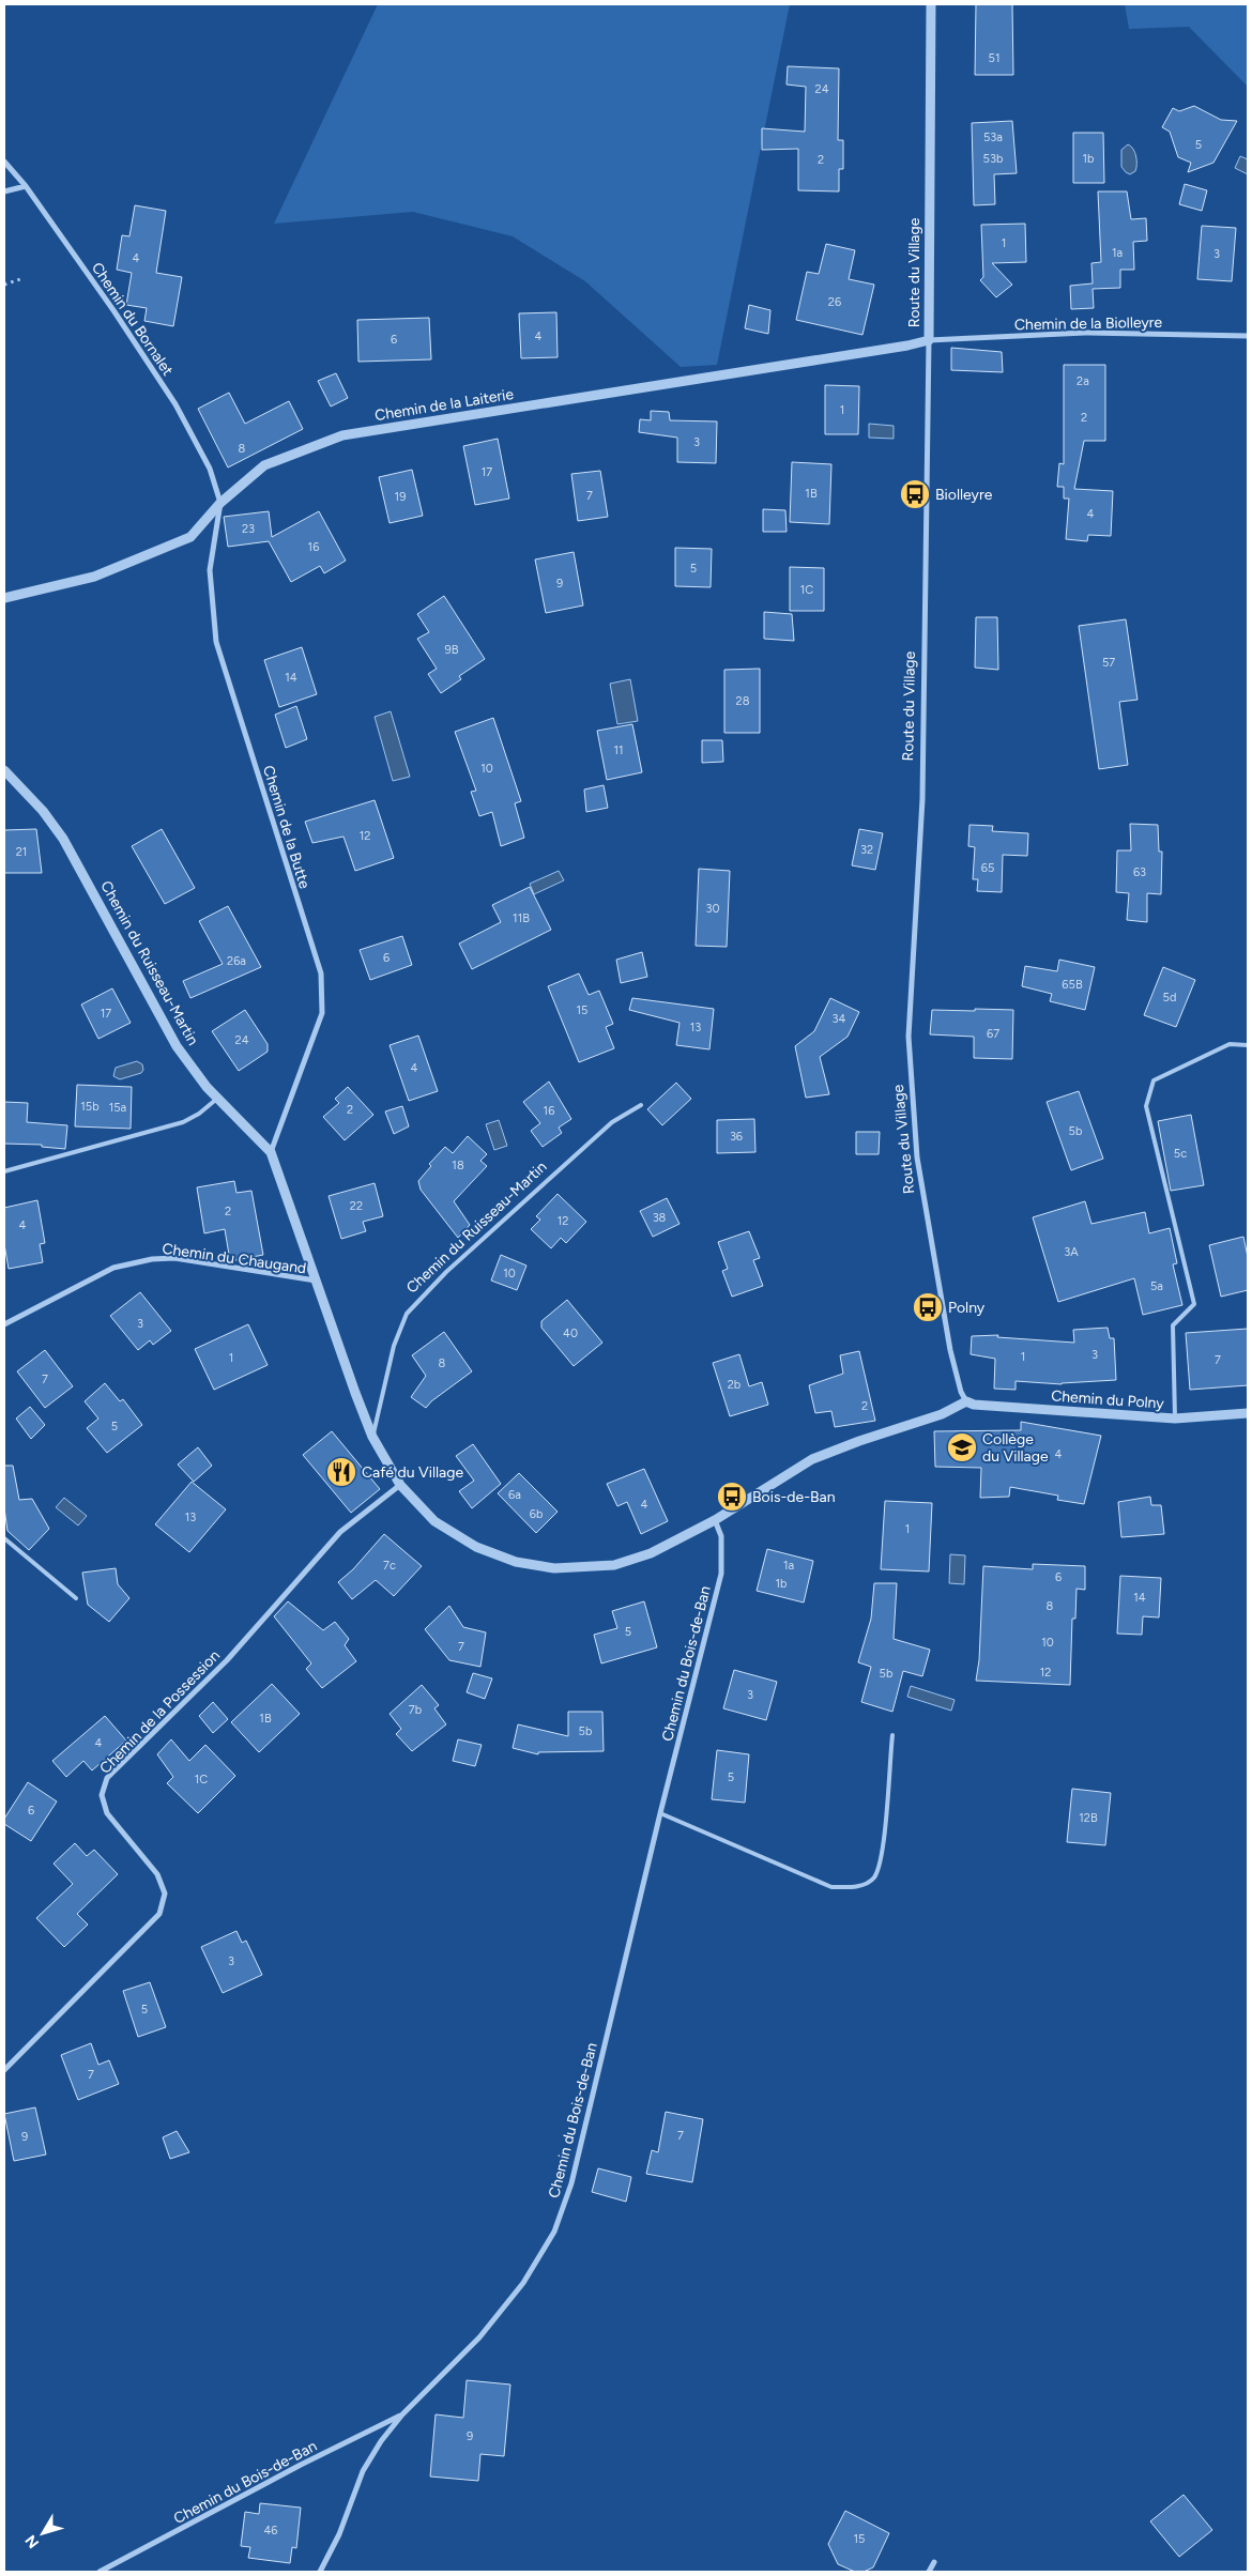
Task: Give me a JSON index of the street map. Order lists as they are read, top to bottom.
{
  "streets": {
    "street": [
      "Route du Village",
      "Chemin du Bornalet",
      "Chemin de la Biolleyre",
      "Chemin de la Laiterie",
      "Chemin de la Butte",
      "Chemin du Ruisseau-Martin",
      "Chemin du Chaugand",
      "Chemin du Polny",
      "Chemin du Bois-de-Ban",
      "Chemin de la Possession"
    ]
  },
  "crossings": [
    ["Route du Village", "Chemin de la Biolleyre"],
    ["Route du Village", "Chemin de la Laiterie"],
    ["Route du Village", "Chemin du Ruisseau-Martin"],
    ["Route du Village", "Chemin du Polny"],
    ["Chemin du Bornalet", "Chemin de la Laiterie"],
    ["Chemin du Bornalet", "Chemin de la Butte"],
    ["Chemin de la Biolleyre", "Chemin de la Laiterie"],
    ["Chemin de la Laiterie", "Chemin de la Butte"],
    ["Chemin de la Butte", "Chemin du Ruisseau-Martin"],
    ["Chemin du Ruisseau-Martin", "Chemin du Chaugand"],
    ["Chemin du Ruisseau-Martin", "Chemin du Polny"],
    ["Chemin du Ruisseau-Martin", "Chemin du Bois-de-Ban"],
    ["Chemin du Ruisseau-Martin", "Chemin de la Possession"]
  ],
  "places": {
    "bus stop": ["Biolleyre", "Polny", "Bois-de-Ban"],
    "school or university": ["Collège du Village"],
    "restaurant": ["Café du Village"]
  },
  "house_numbers": [
    "51",
    "24",
    "53a",
    "5",
    "53b",
    "1b",
    "2",
    "1",
    "1a",
    "3",
    "4",
    "26",
    "4",
    "6",
    "2a",
    "1",
    "2",
    "3",
    "8",
    "17",
    "1B",
    "7",
    "19",
    "4",
    "23",
    "16",
    "5",
    "9",
    "1C",
    "9B",
    "57",
    "14",
    "28",
    "11",
    "10",
    "12",
    "32",
    "21",
    "65",
    "63",
    "30",
    "11B",
    "6",
    "26a",
    "65B",
    "5d",
    "15",
    "17",
    "34",
    "13",
    "67",
    "24",
    "4",
    "15b",
    "15a",
    "2",
    "16",
    "5b",
    "36",
    "5c",
    "18",
    "22",
    "2",
    "38",
    "12",
    "4",
    "3A",
    "10",
    "5a",
    "3",
    "40",
    "3",
    "1",
    "1",
    "7",
    "8",
    "7",
    "2b",
    "2",
    "5",
    "4",
    "6a",
    "4",
    "6b",
    "13",
    "1",
    "7c",
    "1a",
    "6",
    "1b",
    "14",
    "8",
    "5",
    "10",
    "7",
    "12",
    "5b",
    "3",
    "7b",
    "1B",
    "5b",
    "4",
    "5",
    "1C",
    "6",
    "12B",
    "3",
    "5",
    "7",
    "7",
    "9",
    "9",
    "46",
    "15"
  ],
  "north": "bottom left"
}
